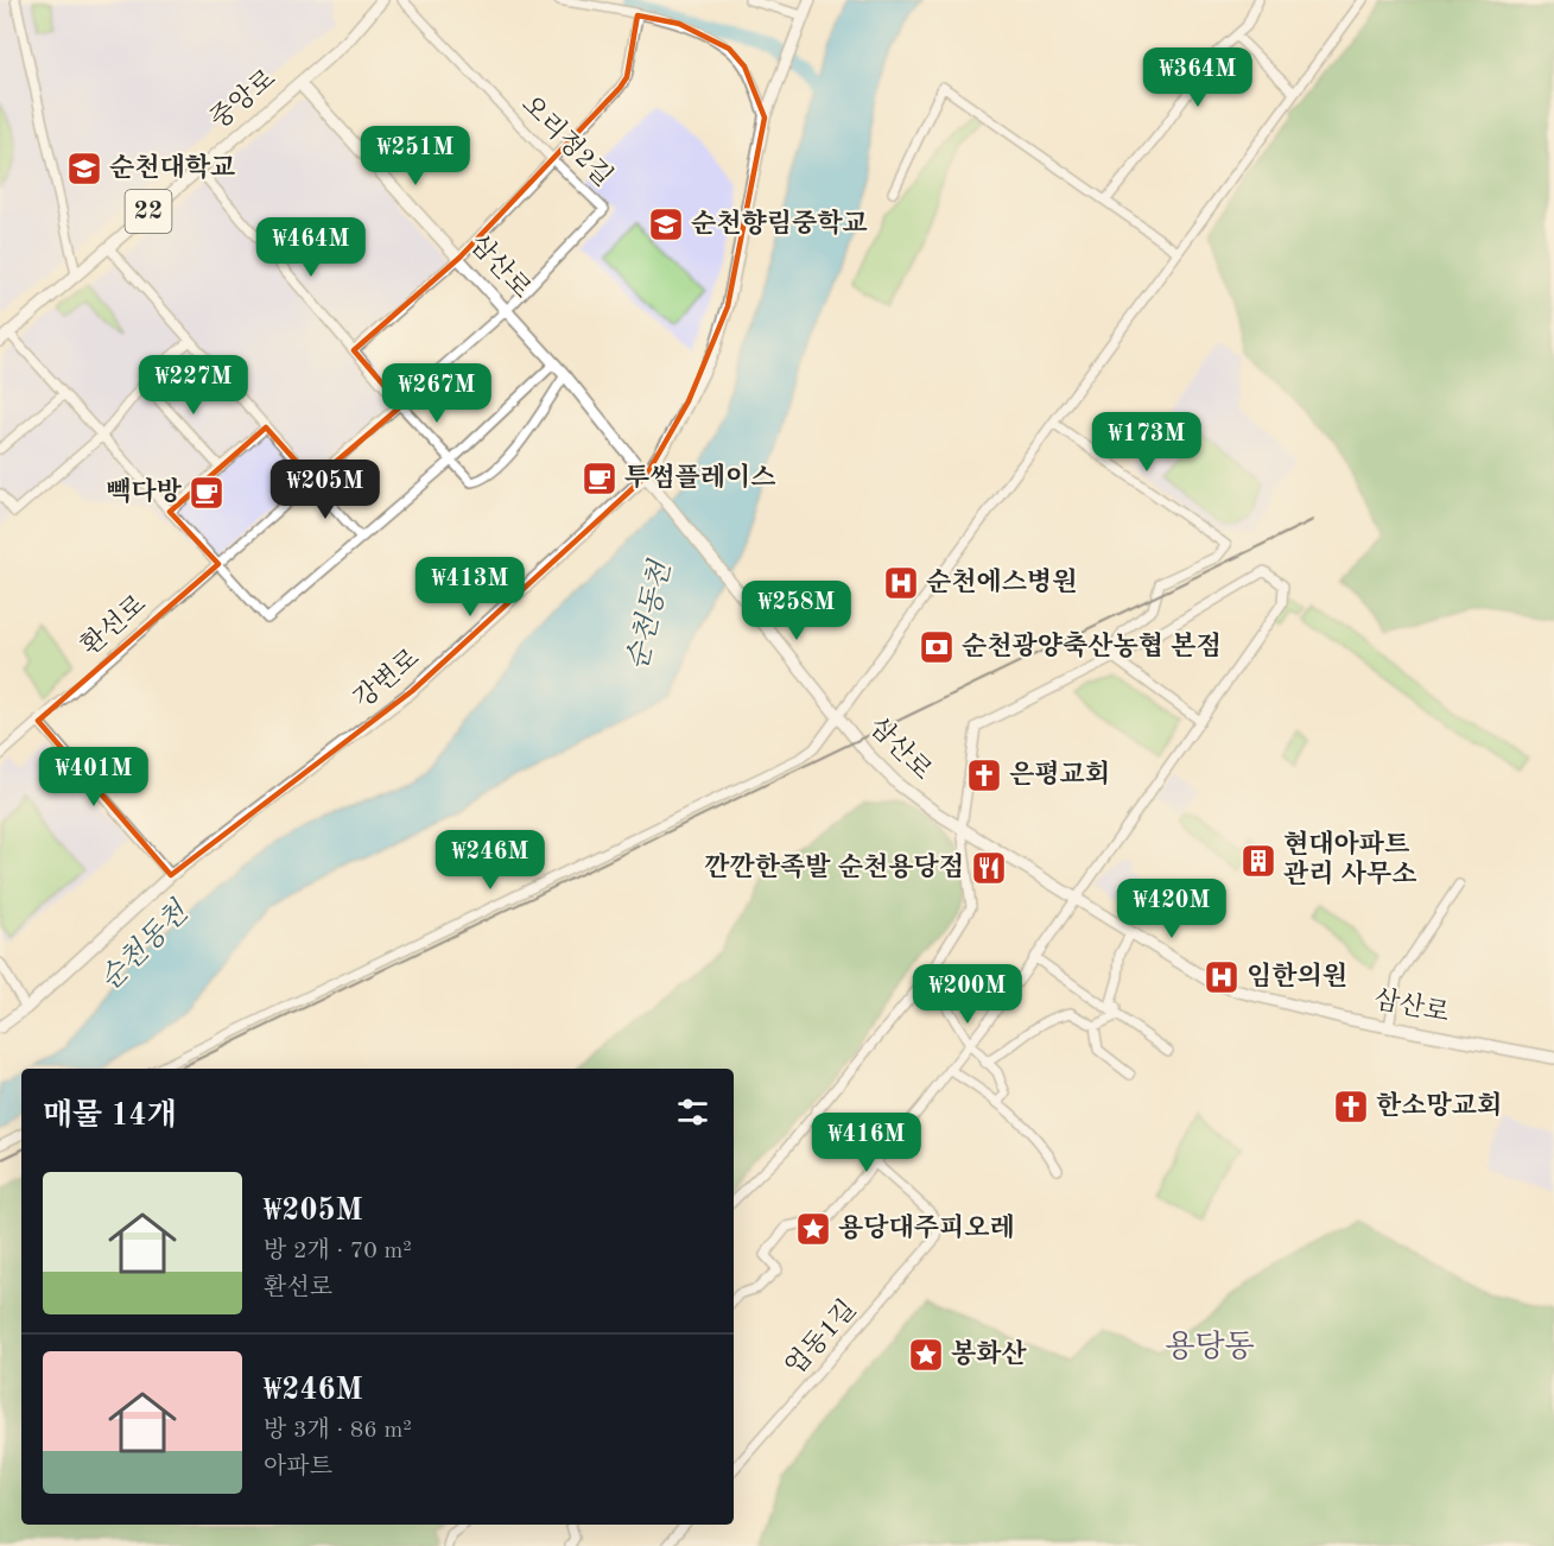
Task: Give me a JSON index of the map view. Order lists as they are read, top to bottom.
{
  "streets": {
    "main road": [
      "중앙로",
      "22",
      "삼산로",
      "강변로"
    ],
    "street": ["오리정2길", "환선로", "업동1길"]
  },
  "crossings": [
    ["중앙로", "삼산로"],
    ["오리정2길", "삼산로"],
    ["오리정2길", "환선로"],
    ["삼산로", "환선로"],
    ["삼산로", "강변로"]
  ],
  "districts": ["용당동"],
  "water": ["순천동천"],
  "places": {
    "school or university": ["순천대학교", "순천향림중학교"],
    "cafe": ["투썸플레이스", "빽다방"],
    "hospital": ["순천에스병원", "임한의원"],
    "bank": ["순천광양축산농협 본점"],
    "church": ["은평교회", "한소망교회"],
    "building": ["현대아파트 관리 사무소"],
    "restaurant": ["깐깐한족발 순천용당점"],
    "place": ["용당대주피오레", "봉화산"]
  },
  "page": {
    "price": [
      "₩364M",
      "₩251M",
      "₩464M",
      "₩227M",
      "₩267M",
      "₩173M",
      "₩205M",
      "₩413M",
      "₩258M",
      "₩401M",
      "₩246M",
      "₩420M",
      "₩200M",
      "₩416M"
    ],
    "heading": "매물 14개",
    "list": [
      {
        "name": "₩205M",
        "note": "방 2개 · 70 m² · 환선로"
      },
      {
        "name": "₩246M",
        "note": "방 3개 · 86 m² · 아파트"
      }
    ]
  }
}
